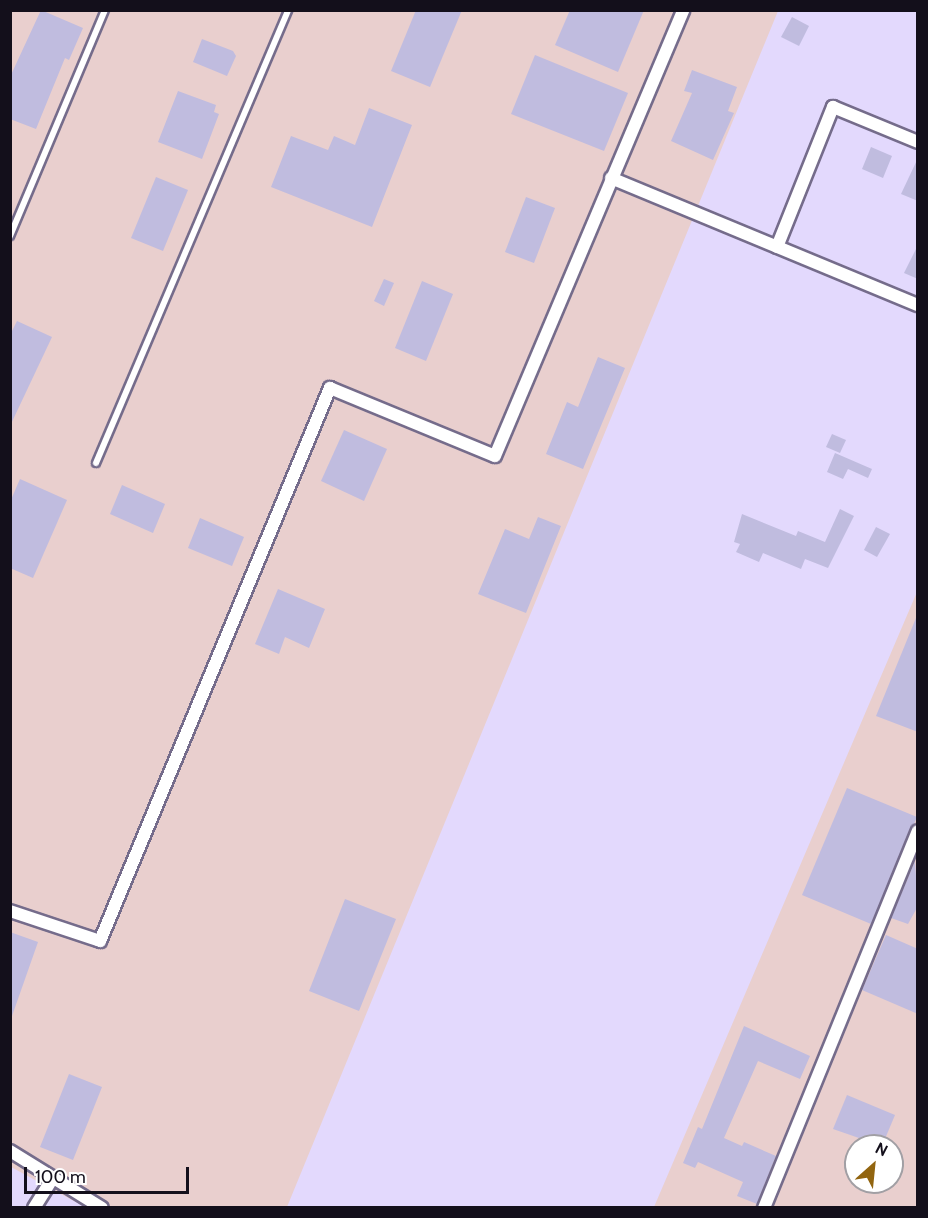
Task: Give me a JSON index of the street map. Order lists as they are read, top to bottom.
{
  "scale_bar": "100 m",
  "north": "top right"
}
